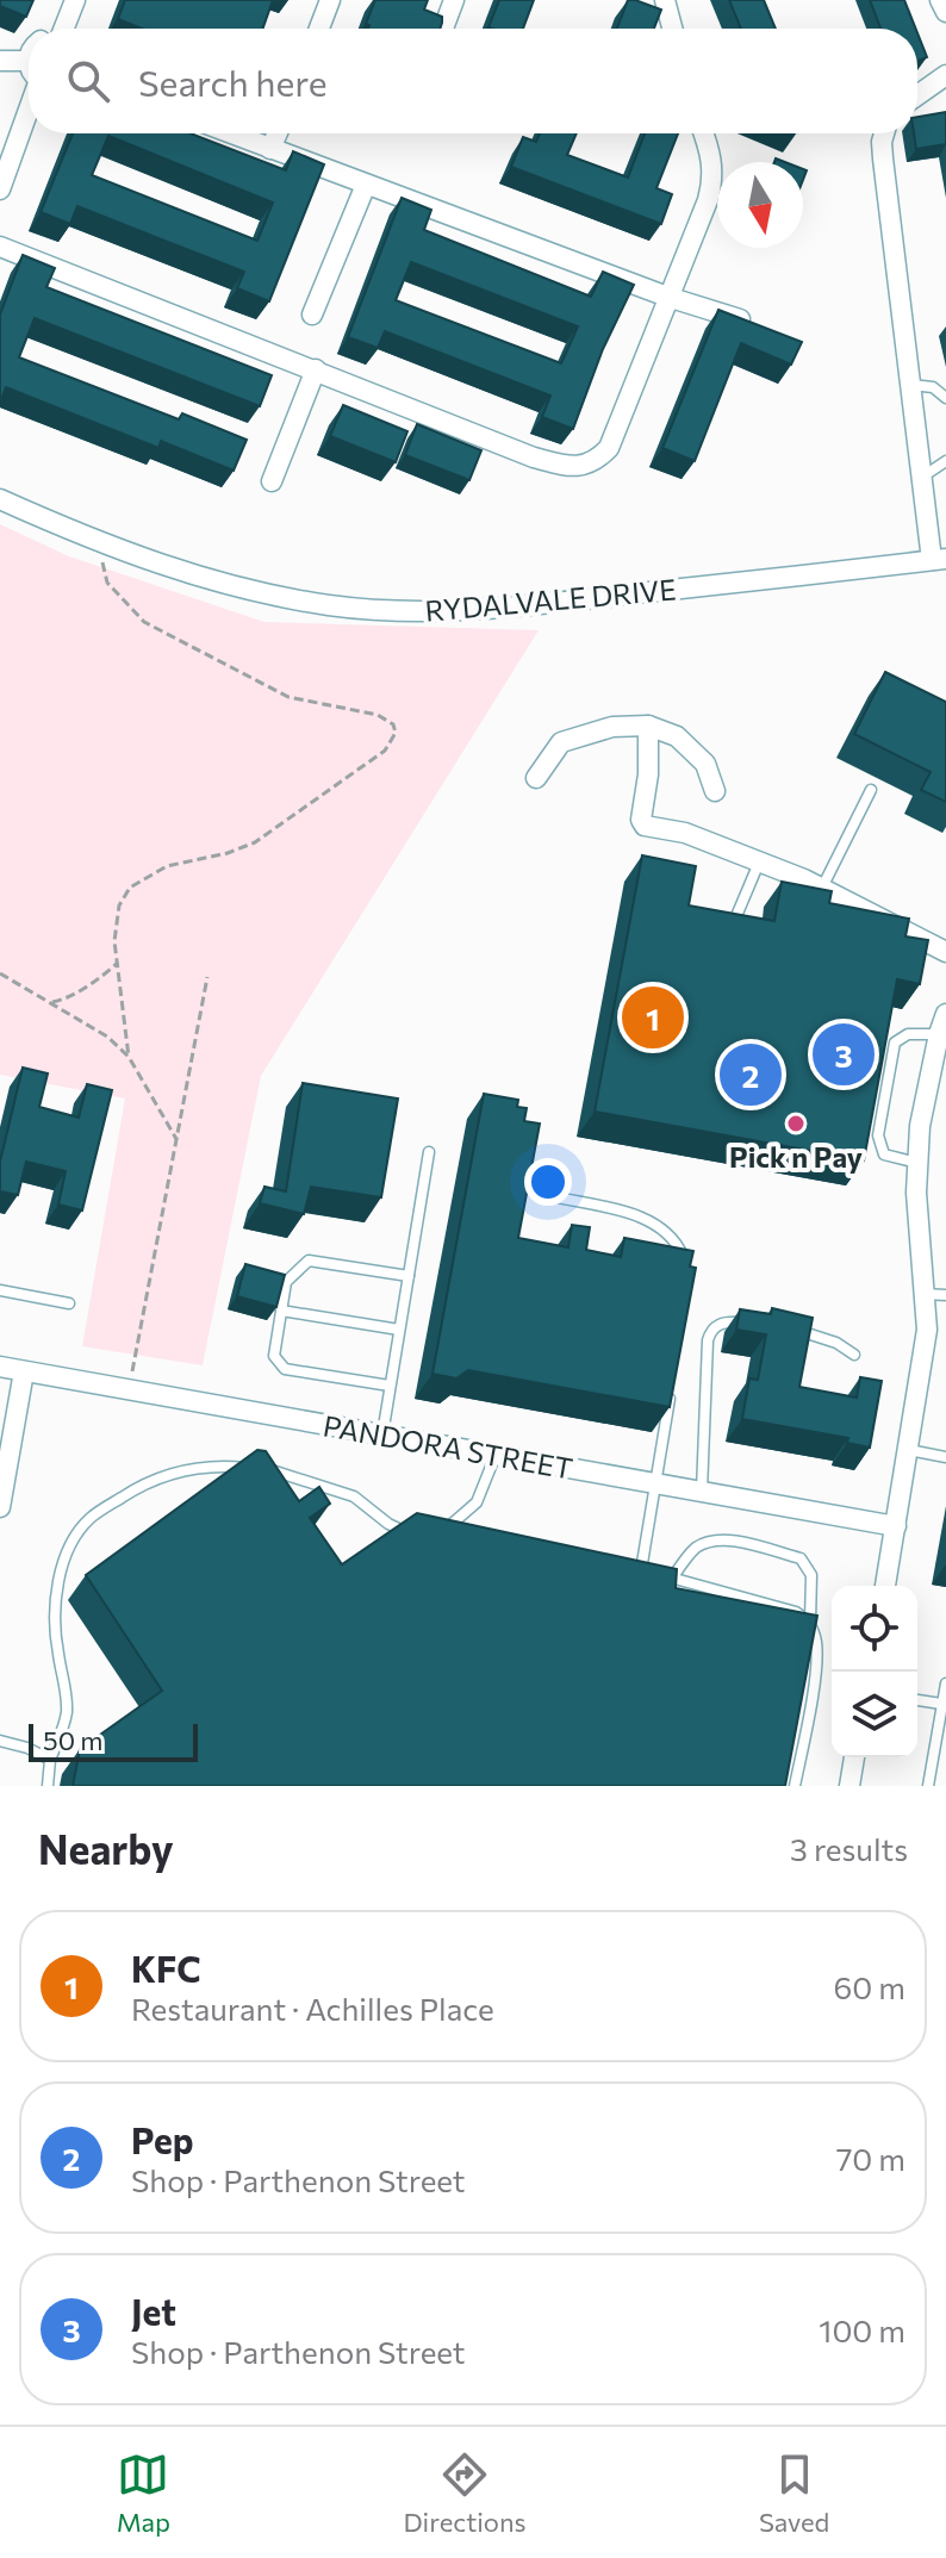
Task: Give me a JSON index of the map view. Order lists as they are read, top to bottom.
{
  "streets": {
    "street": ["RYDALVALE DRIVE", "PANDORA STREET"]
  },
  "places": ["Pick n Pay"],
  "scale_bar": "50 m",
  "north": "bottom",
  "page": {
    "search": "Search here",
    "pins": ["1", "3", "2"],
    "scale": "50 m",
    "heading": ["Nearby", "3 results"],
    "list": [
      {
        "mark": "1",
        "name": "KFC",
        "note": "Restaurant · Achilles Place",
        "value": "60 m"
      },
      {
        "mark": "2",
        "name": "Pep",
        "note": "Shop · Parthenon Street",
        "value": "70 m"
      },
      {
        "mark": "3",
        "name": "Jet",
        "note": "Shop · Parthenon Street",
        "value": "100 m"
      }
    ],
    "nav": ["Map", "Directions", "Saved"]
  }
}
